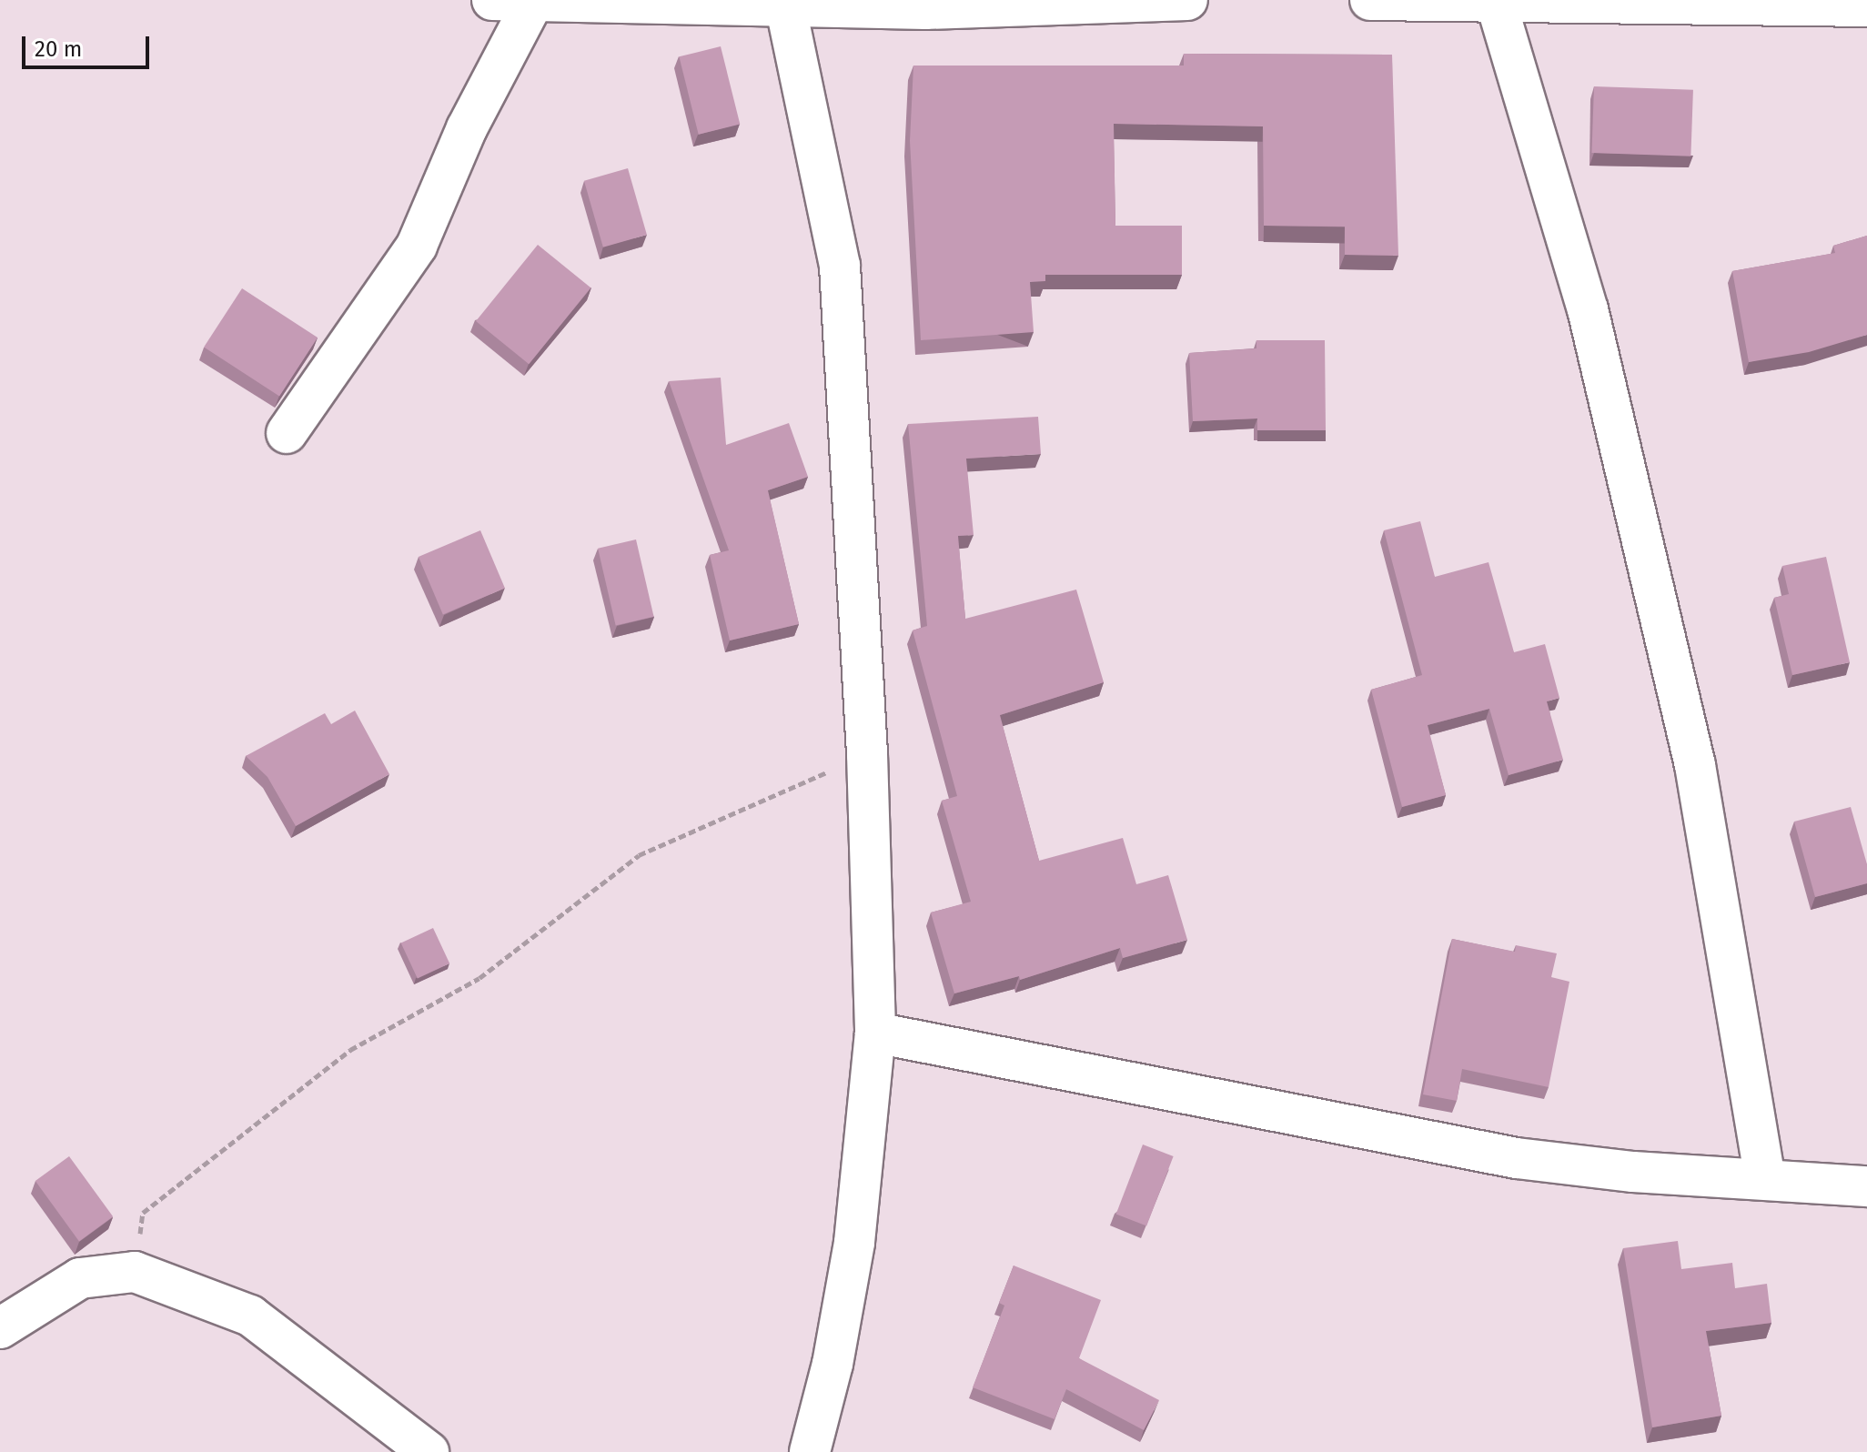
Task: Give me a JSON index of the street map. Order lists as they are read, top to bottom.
{
  "scale_bar": "20 m"
}
